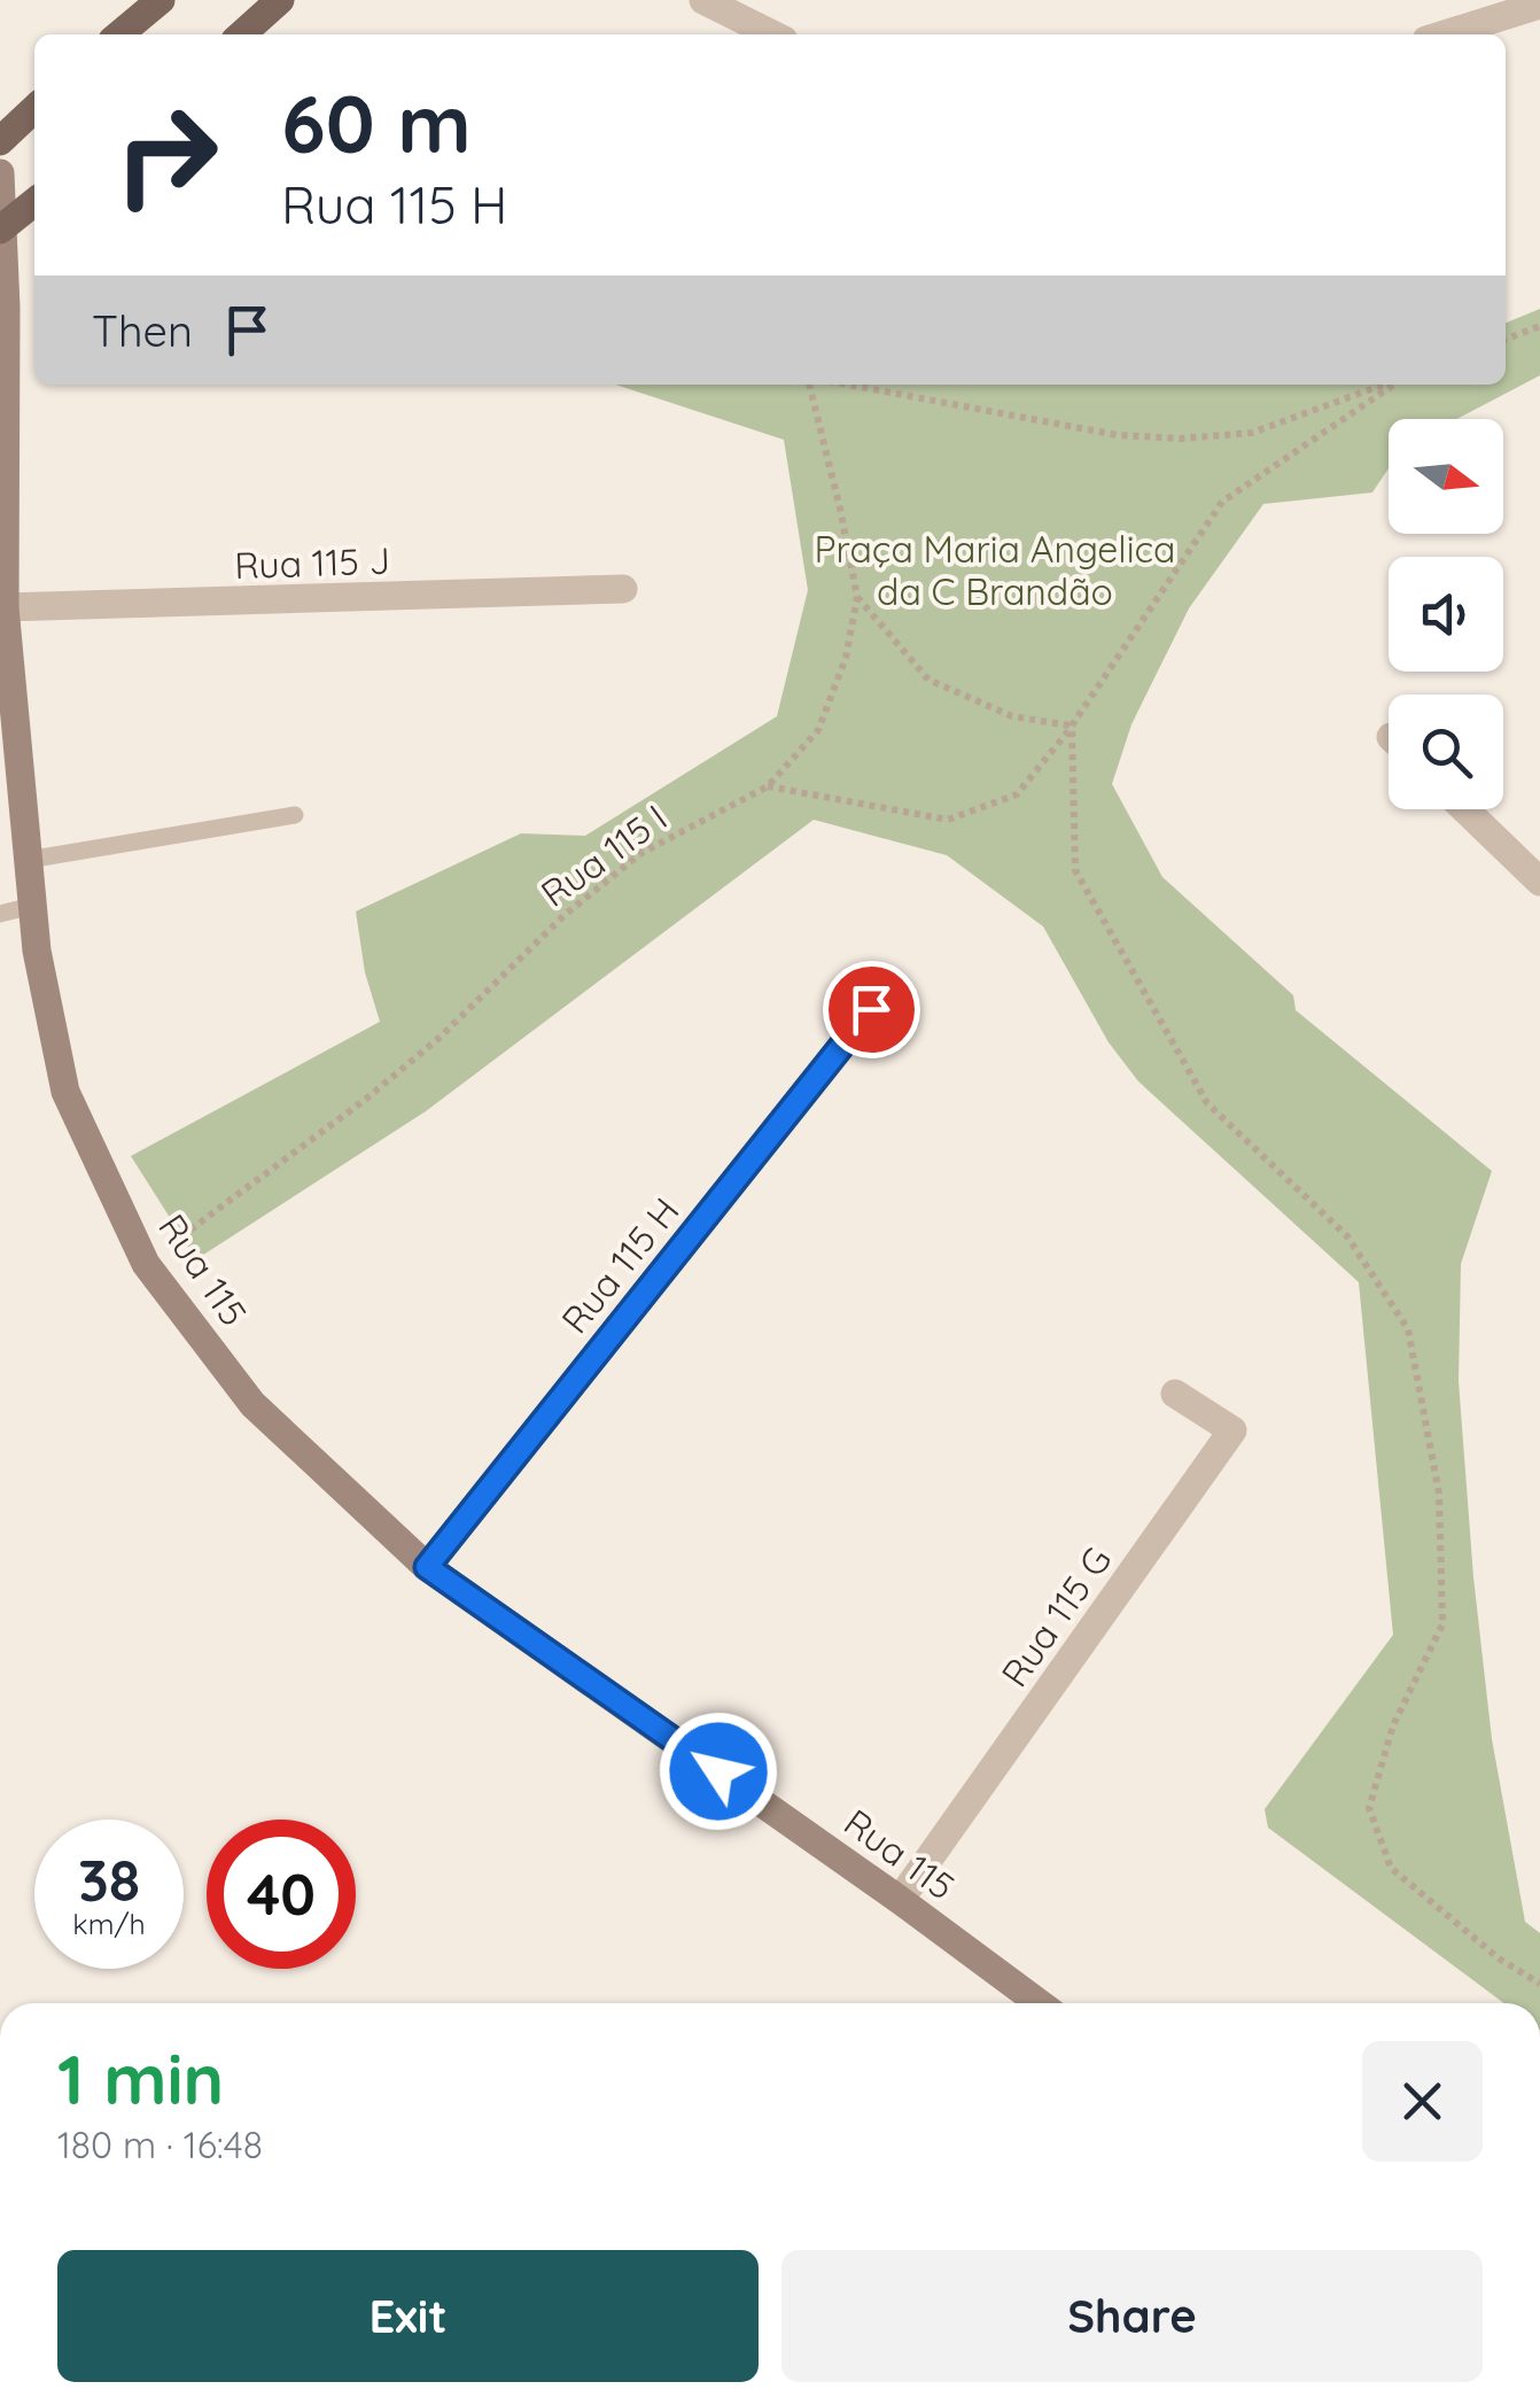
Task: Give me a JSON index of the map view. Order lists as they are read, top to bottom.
{
  "streets": {
    "street": [
      "Rua 115 J",
      "Rua 115 H",
      "Rua 115",
      "Rua 115 G"
    ],
    "path": ["Rua 115 I"]
  },
  "crossings": [
    ["Rua 115 J", "Rua 115"],
    ["Rua 115 I", "Rua 115"],
    ["Rua 115 H", "Rua 115"],
    ["Rua 115", "Rua 115 G"]
  ],
  "parks": ["Praça Maria Angelica da C Brandão"],
  "north": "right",
  "page": {
    "turn": ["60 m", "Rua 115 H"],
    "then": "Then",
    "speed": "38 km/h",
    "limit": "40",
    "heading": ["1 min", "180 m · 16:48"],
    "buttons": ["Exit", "Share"]
  }
}
